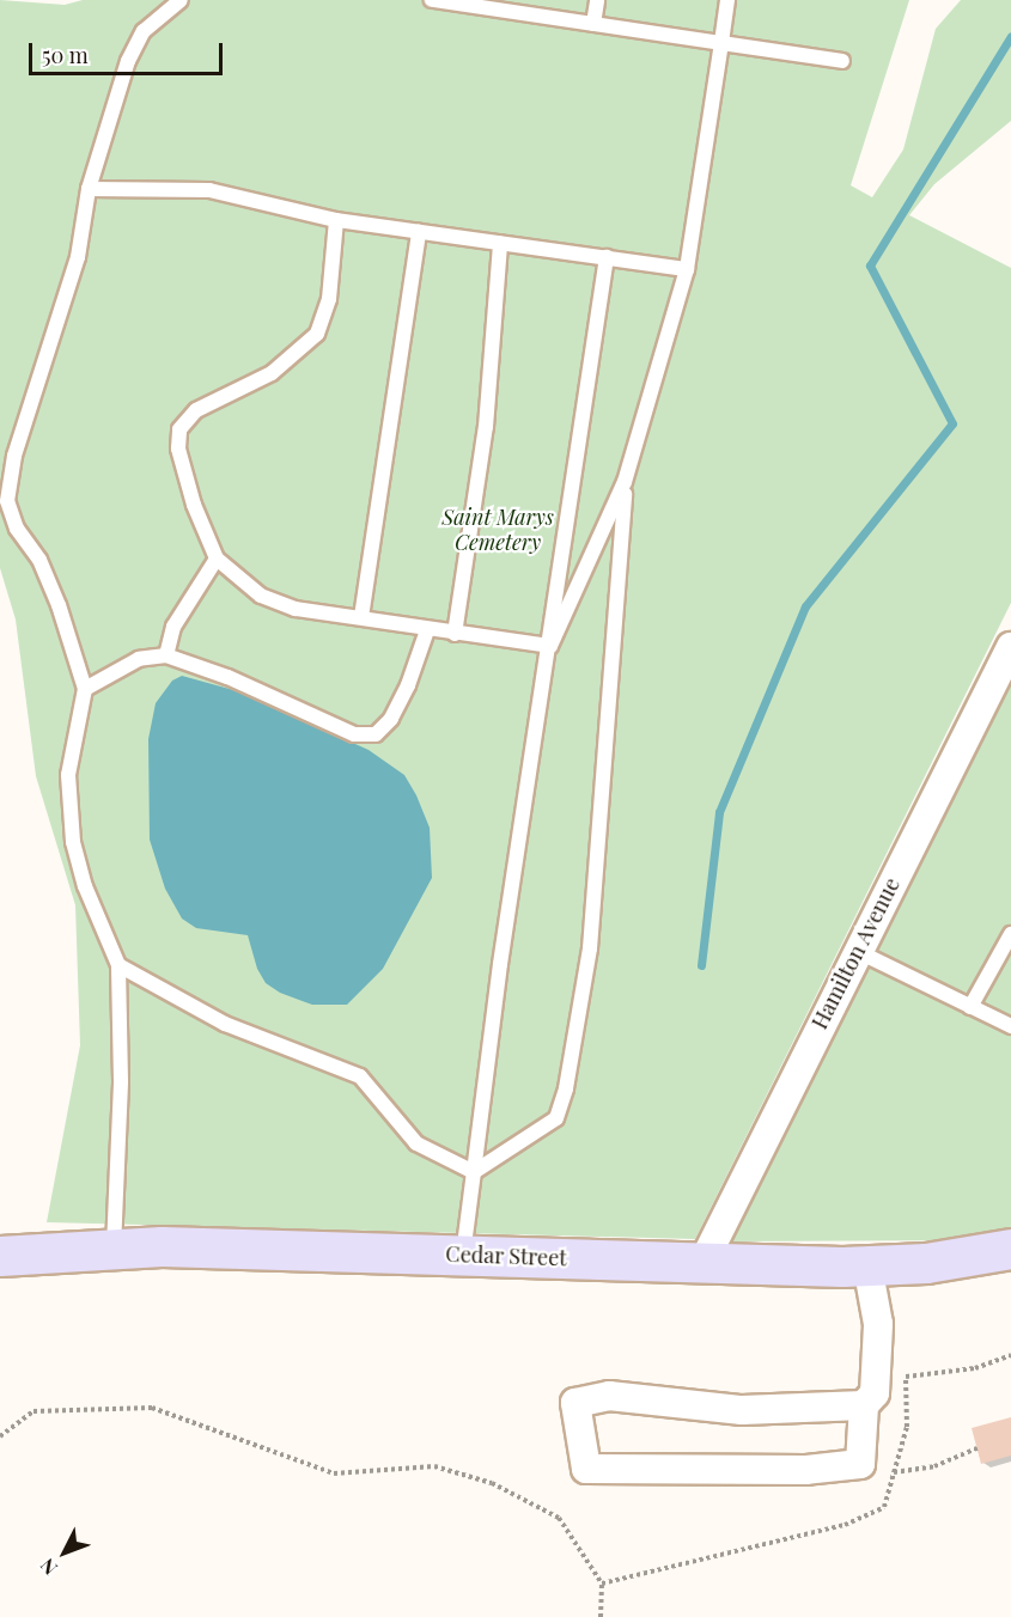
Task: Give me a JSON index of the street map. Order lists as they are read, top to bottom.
{
  "streets": {
    "main road": ["Cedar Street"],
    "street": ["Hamilton Avenue"]
  },
  "crossings": [
    ["Hamilton Avenue", "Cedar Street"]
  ],
  "parks": ["Saint Marys Cemetery"],
  "scale_bar": "50 m",
  "north": "bottom left"
}
